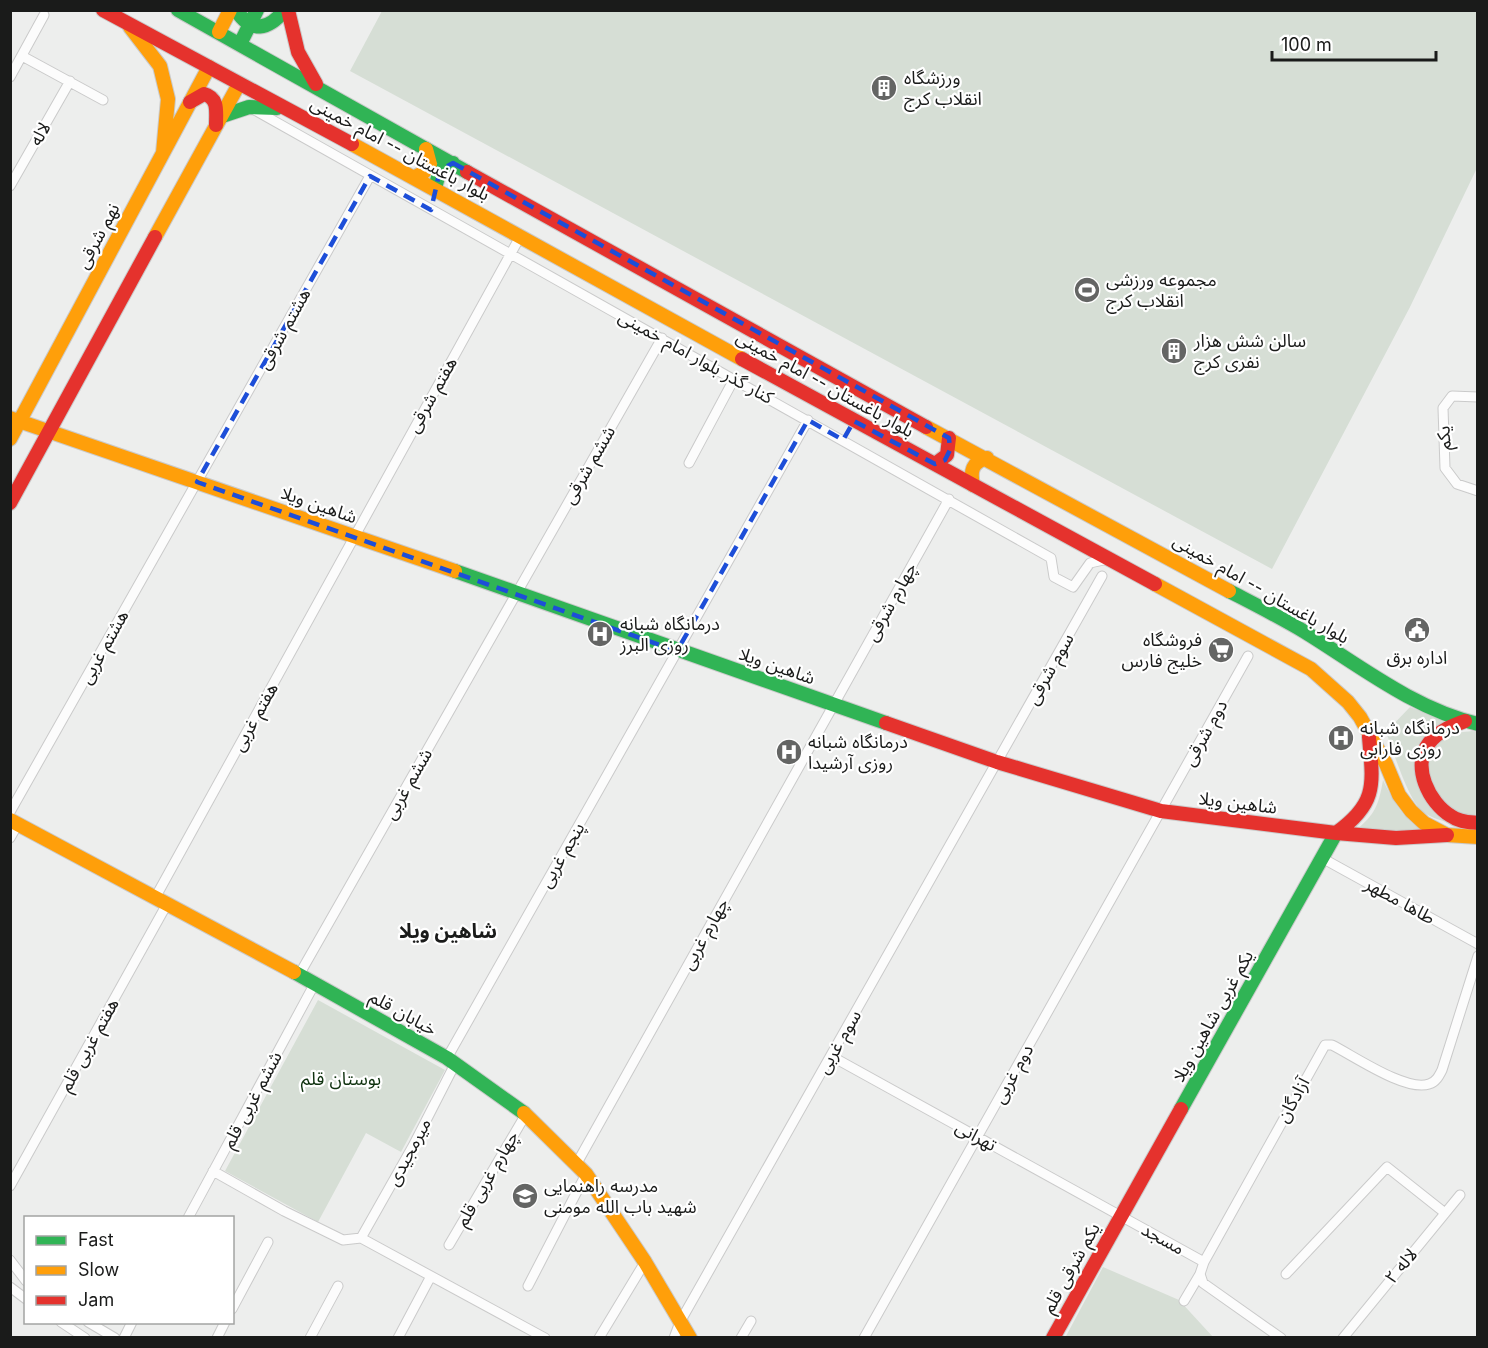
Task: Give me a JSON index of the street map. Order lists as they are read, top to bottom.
{
  "streets": {
    "main road": [
      "بلوار باغستان -- امام خمینی",
      "نهم شرقی",
      "شاهین ویلا",
      "خیابان قلم",
      "یکم غربی شاهین ویلا",
      "یکم شرقی قلم"
    ],
    "street": [
      "لاله",
      "هشتم شرقی",
      "کنار گذر بلوار امام خمینی",
      "هفتم شرقی",
      "یکم",
      "ششم شرقی",
      "چهارم شرقی",
      "هشتم غربی",
      "سوم شرقی",
      "هفتم غربی",
      "دوم شرقی",
      "ششم غربی",
      "پنجم غربی",
      "طاها مطهر",
      "چهارم غربی",
      "سوم غربی",
      "هفتم غربی قلم",
      "دوم غربی",
      "ششم غربی قلم",
      "آزادگان",
      "تهرانی",
      "میرمجیدی",
      "چهارم غربی قلم",
      "مسجد",
      "لاله ۲"
    ]
  },
  "crossings": [
    ["بلوار باغستان -- امام خمینی", "نهم شرقی"],
    ["بلوار باغستان -- امام خمینی", "کنار گذر بلوار امام خمینی"],
    ["بلوار باغستان -- امام خمینی", "هفتم شرقی"],
    ["بلوار باغستان -- امام خمینی", "شاهین ویلا"],
    ["نهم شرقی", "شاهین ویلا"],
    ["هشتم شرقی", "کنار گذر بلوار امام خمینی"],
    ["هشتم شرقی", "شاهین ویلا"],
    ["هشتم شرقی", "هشتم غربی"],
    ["کنار گذر بلوار امام خمینی", "هفتم شرقی"],
    ["کنار گذر بلوار امام خمینی", "ششم شرقی"],
    ["کنار گذر بلوار امام خمینی", "چهارم شرقی"],
    ["کنار گذر بلوار امام خمینی", "پنجم غربی"],
    ["هفتم شرقی", "شاهین ویلا"],
    ["هفتم شرقی", "هفتم غربی"],
    ["ششم شرقی", "شاهین ویلا"],
    ["ششم شرقی", "ششم غربی"],
    ["شاهین ویلا", "چهارم شرقی"],
    ["شاهین ویلا", "هشتم غربی"],
    ["شاهین ویلا", "سوم شرقی"],
    ["شاهین ویلا", "هفتم غربی"],
    ["شاهین ویلا", "دوم شرقی"],
    ["شاهین ویلا", "ششم غربی"],
    ["شاهین ویلا", "پنجم غربی"],
    ["شاهین ویلا", "چهارم غربی"],
    ["شاهین ویلا", "یکم غربی شاهین ویلا"],
    ["شاهین ویلا", "سوم غربی"],
    ["شاهین ویلا", "دوم غربی"],
    ["چهارم شرقی", "چهارم غربی"],
    ["سوم شرقی", "سوم غربی"],
    ["هفتم غربی", "خیابان قلم"],
    ["هفتم غربی", "هفتم غربی قلم"],
    ["دوم شرقی", "دوم غربی"],
    ["ششم غربی", "خیابان قلم"],
    ["پنجم غربی", "خیابان قلم"],
    ["پنجم غربی", "میرمجیدی"],
    ["طاها مطهر", "یکم غربی شاهین ویلا"],
    ["چهارم غربی", "خیابان قلم"],
    ["خیابان قلم", "سوم غربی"],
    ["خیابان قلم", "هفتم غربی قلم"],
    ["خیابان قلم", "ششم غربی قلم"],
    ["خیابان قلم", "میرمجیدی"],
    ["خیابان قلم", "چهارم غربی قلم"],
    ["یکم غربی شاهین ویلا", "تهرانی"],
    ["یکم غربی شاهین ویلا", "مسجد"],
    ["یکم غربی شاهین ویلا", "یکم شرقی قلم"],
    ["سوم غربی", "تهرانی"],
    ["دوم غربی", "تهرانی"],
    ["آزادگان", "مسجد"],
    ["تهرانی", "مسجد"],
    ["تهرانی", "یکم شرقی قلم"],
    ["مسجد", "یکم شرقی قلم"]
  ],
  "districts": ["شاهین ویلا"],
  "parks": ["بوستان قلم"],
  "places": {
    "building": ["ورزشگاه انقلاب کرج", "سالن شش هزار نفری کرج"],
    "sports": ["مجموعه ورزشی انقلاب کرج"],
    "public building": ["اداره برق"],
    "hospital": ["درمانگاه شبانه روزی البرز", "درمانگاه شبانه روزی فارابی", "درمانگاه شبانه روزی آرشیدا"],
    "supermarket": ["فروشگاه خلیج فارس"],
    "school or university": ["مدرسه راهنمایی شهید باب الله مومنی"]
  },
  "legend": ["Fast", "Slow", "Jam"],
  "scale_bar": "100 m"
}
